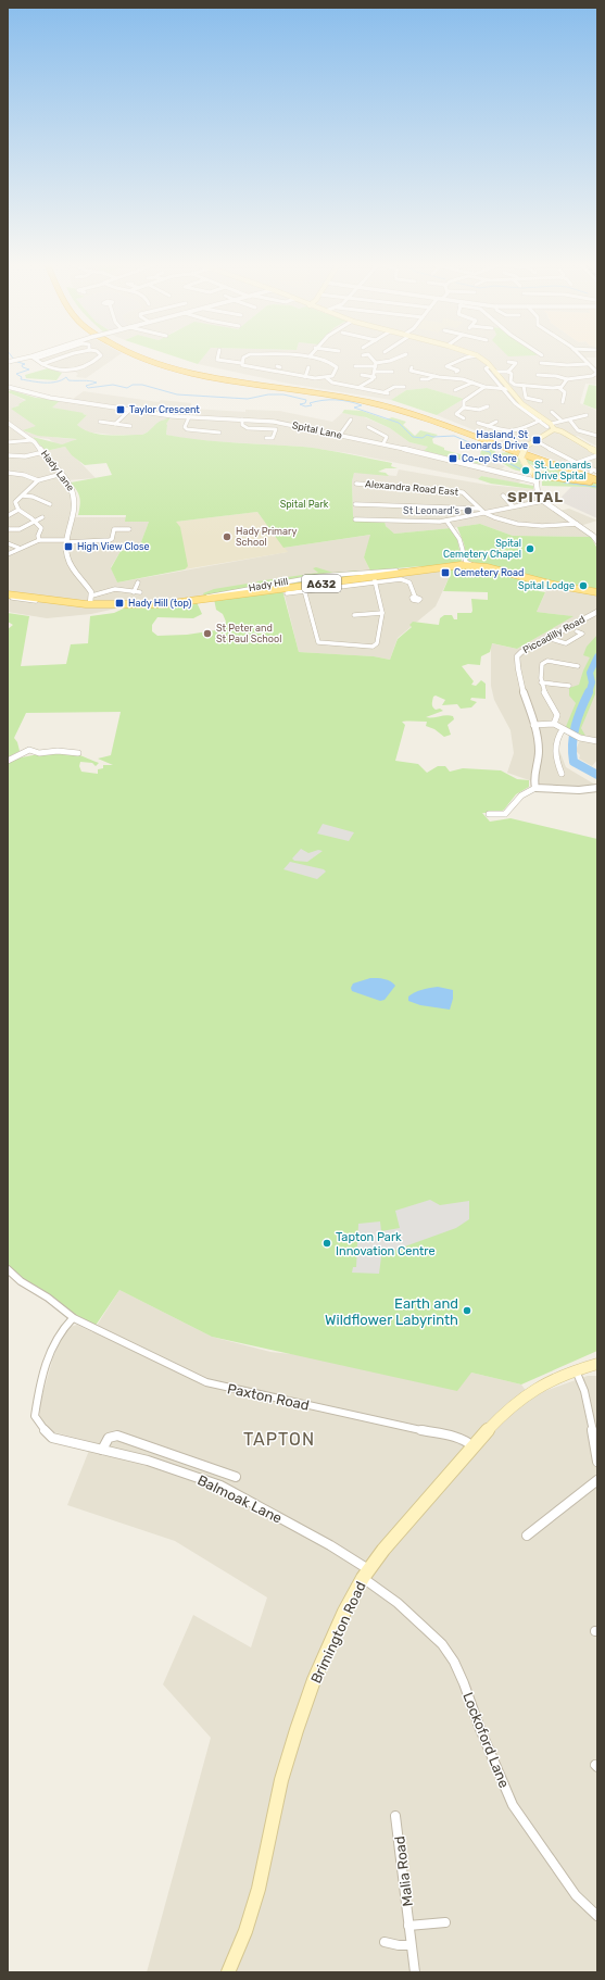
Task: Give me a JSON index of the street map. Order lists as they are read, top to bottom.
{
  "streets": {
    "main road": ["A632", "Hady Hill", "Brimington Road"],
    "street": [
      "Spital Lane",
      "Hady Lane",
      "Alexandra Road East",
      "Piccadilly Road",
      "Paxton Road",
      "Balmoak Lane",
      "Lockoford Lane",
      "Malia Road"
    ]
  },
  "crossings": [
    ["Paxton Road", "Balmoak Lane"],
    ["Paxton Road", "Brimington Road"],
    ["Balmoak Lane", "Brimington Road"],
    ["Balmoak Lane", "Lockoford Lane"],
    ["Brimington Road", "Lockoford Lane"]
  ],
  "districts": ["SPITAL", "TAPTON"],
  "parks": ["Spital Park"],
  "places": {
    "transit": [
      "Taylor Crescent",
      "Hasland, St Leonards Drive",
      "Co-op Store",
      "High View Close",
      "Cemetery Road",
      "Hady Hill (top)"
    ],
    "other": [
      "St. Leonards Drive Spital",
      "St Leonard's",
      "Hady Primary School",
      "Spital Cemetery Chapel",
      "Spital Lodge",
      "St Peter and St Paul School",
      "Tapton Park Innovation Centre",
      "Earth and Wildflower Labyrinth"
    ]
  }
}
